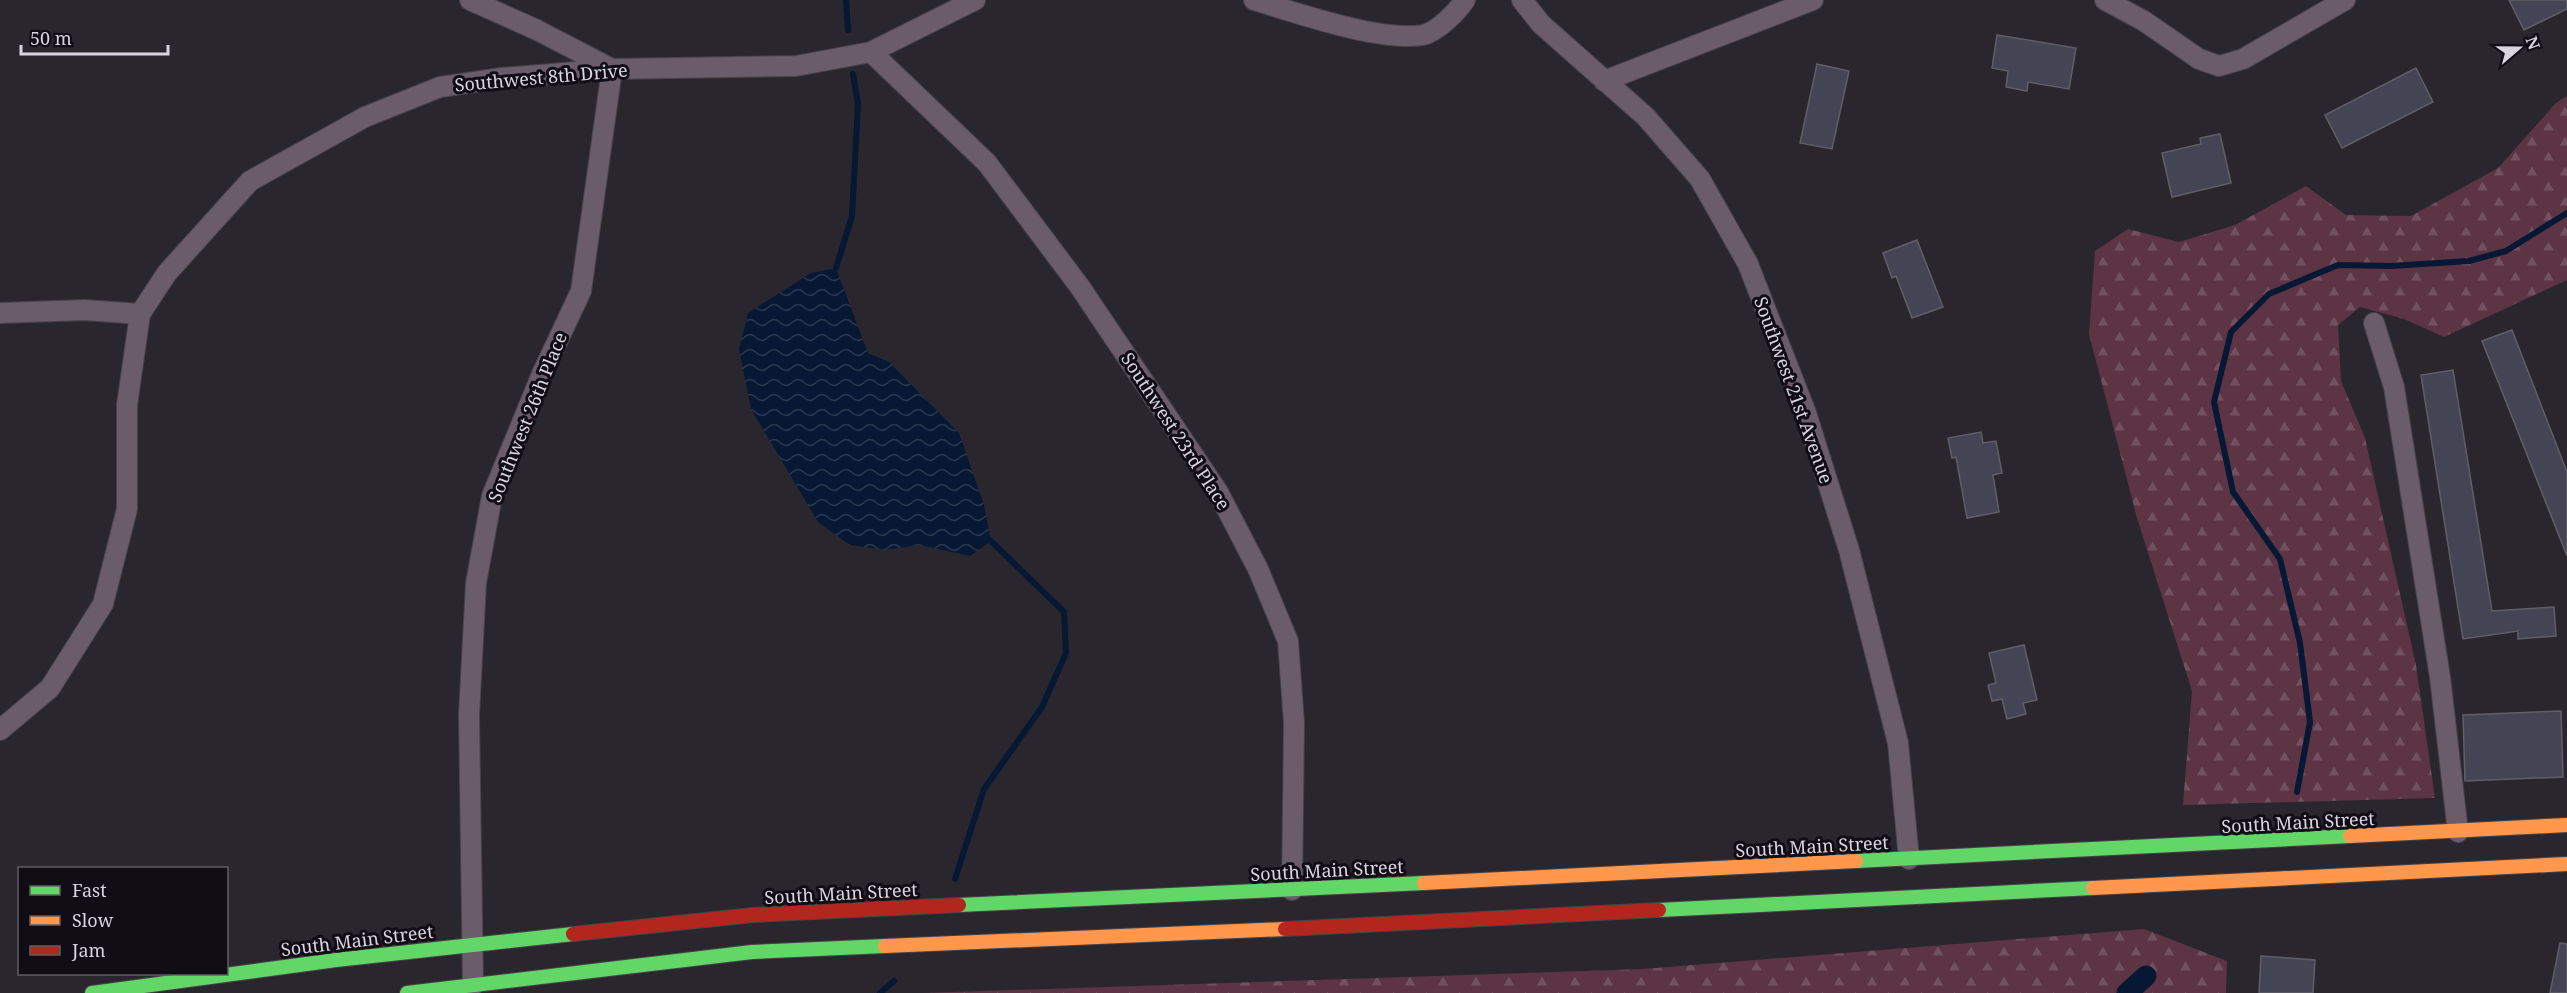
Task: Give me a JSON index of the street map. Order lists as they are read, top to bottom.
{
  "streets": {
    "main road": ["South Main Street"],
    "street": [
      "Southwest 8th Drive",
      "Southwest 21st Avenue",
      "Southwest 26th Place",
      "Southwest 23rd Place"
    ]
  },
  "crossings": [
    ["Southwest 8th Drive", "Southwest 26th Place"],
    ["Southwest 8th Drive", "Southwest 23rd Place"],
    ["Southwest 21st Avenue", "South Main Street"],
    ["Southwest 26th Place", "South Main Street"],
    ["Southwest 23rd Place", "South Main Street"]
  ],
  "legend": ["Fast", "Slow", "Jam"],
  "scale_bar": "50 m",
  "north": "right"
}
